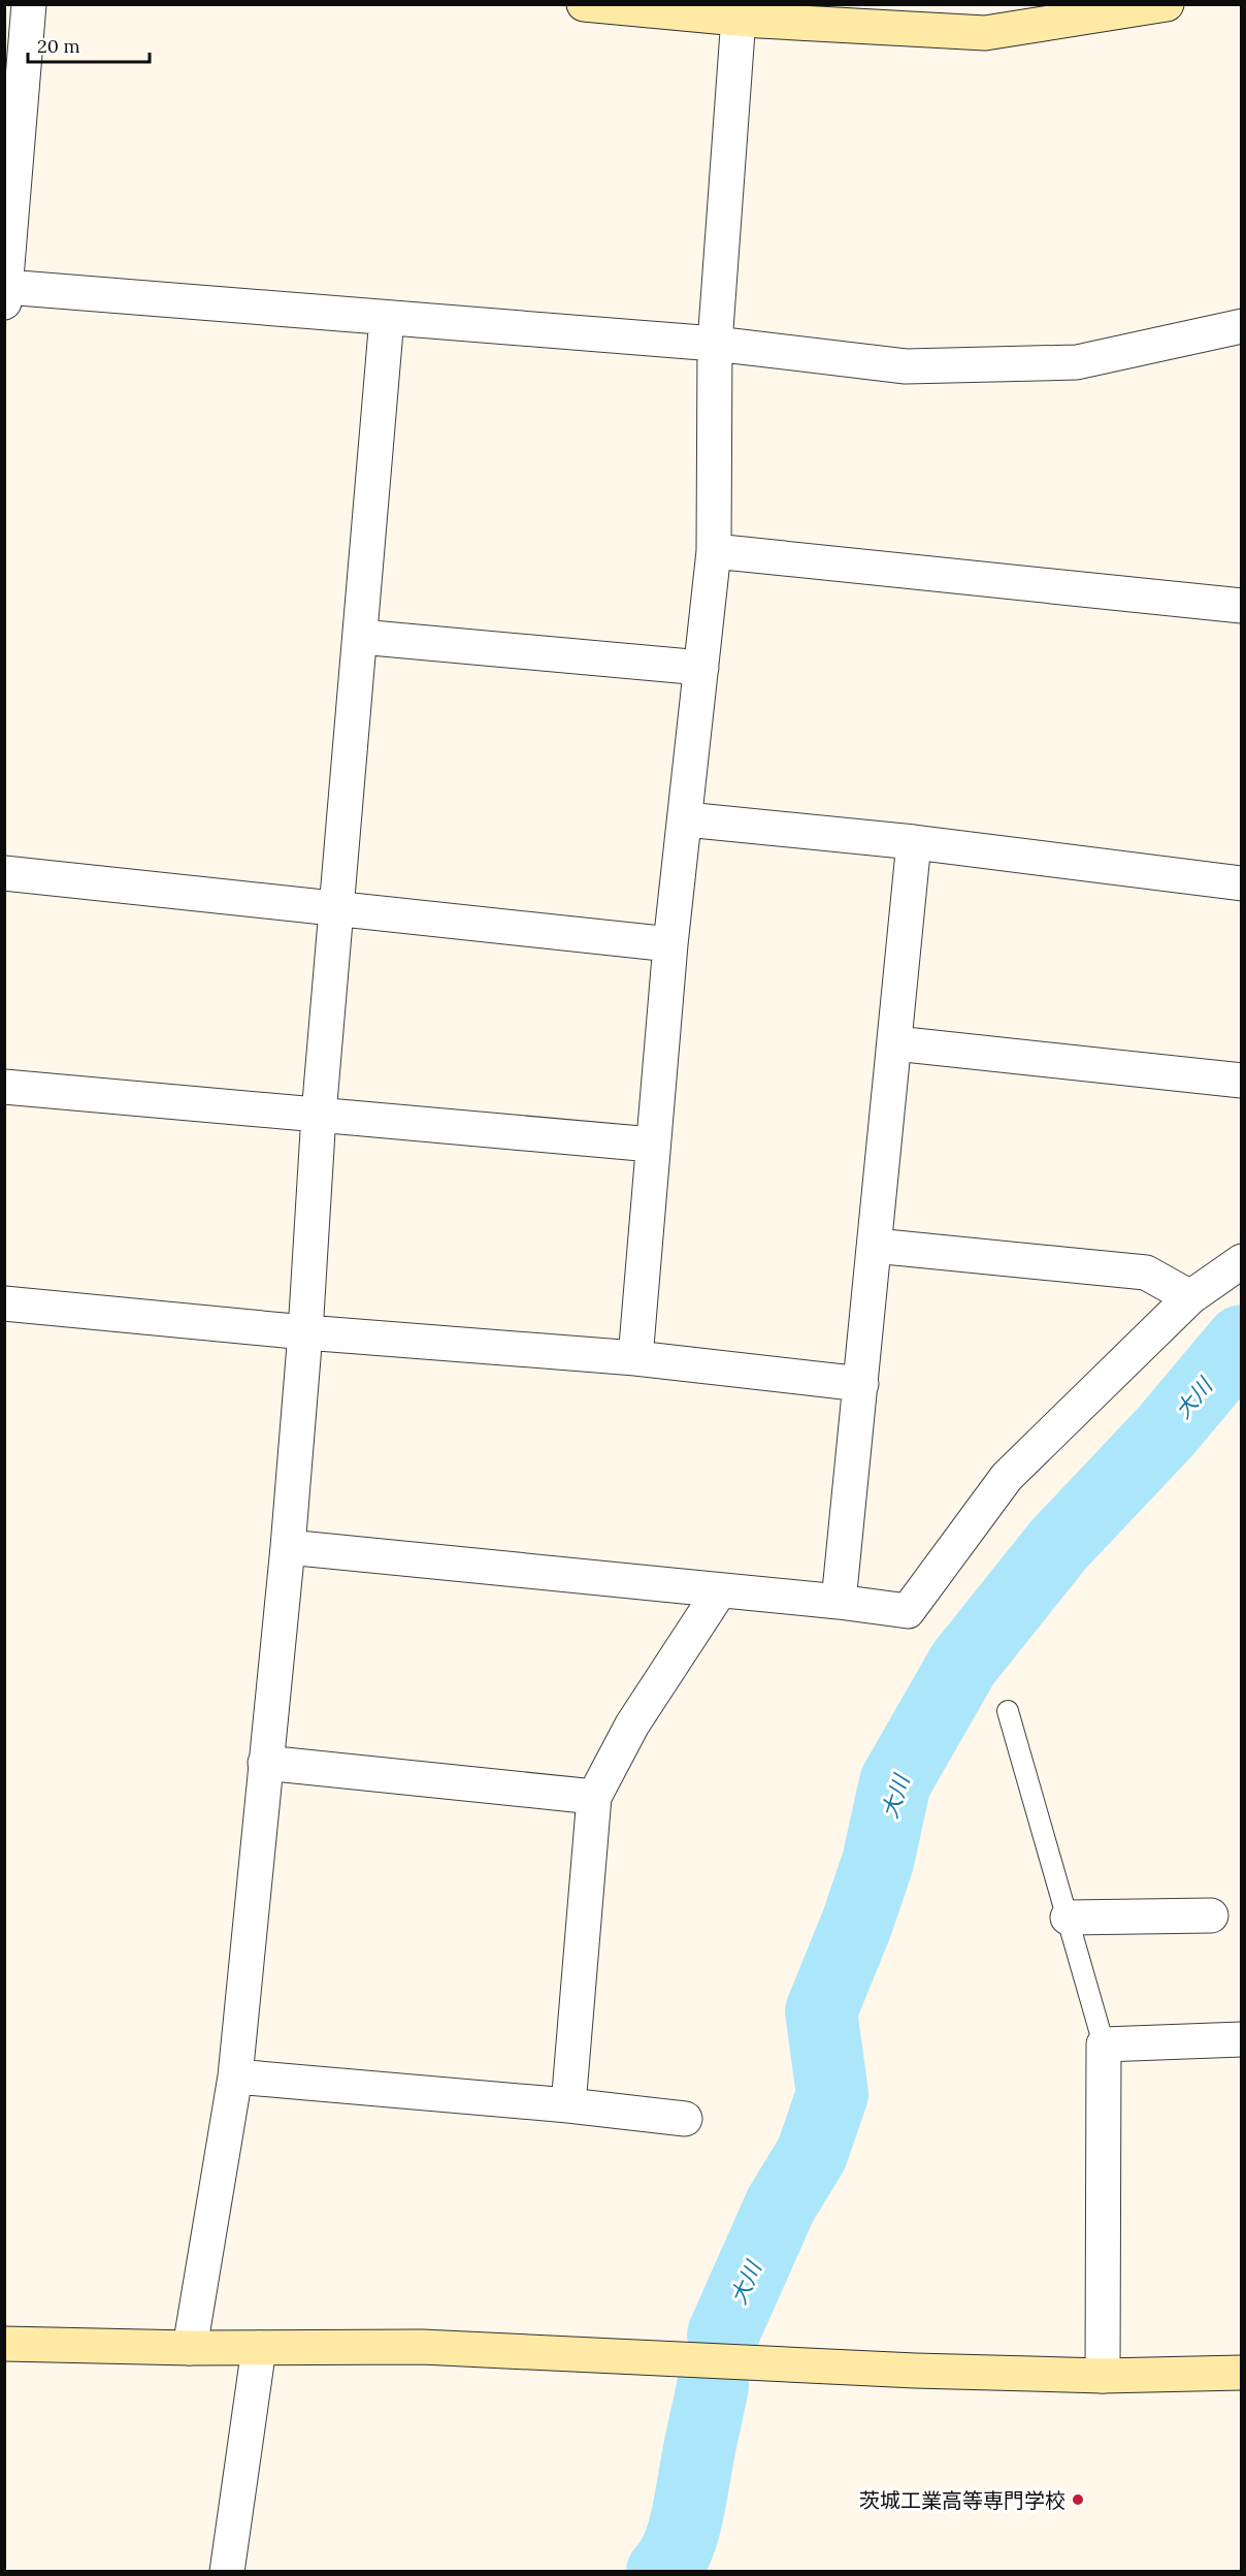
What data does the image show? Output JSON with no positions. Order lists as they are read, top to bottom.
{
  "water": ["大川"],
  "places": ["茨城工業高等専門学校"],
  "scale_bar": "20 m"
}
